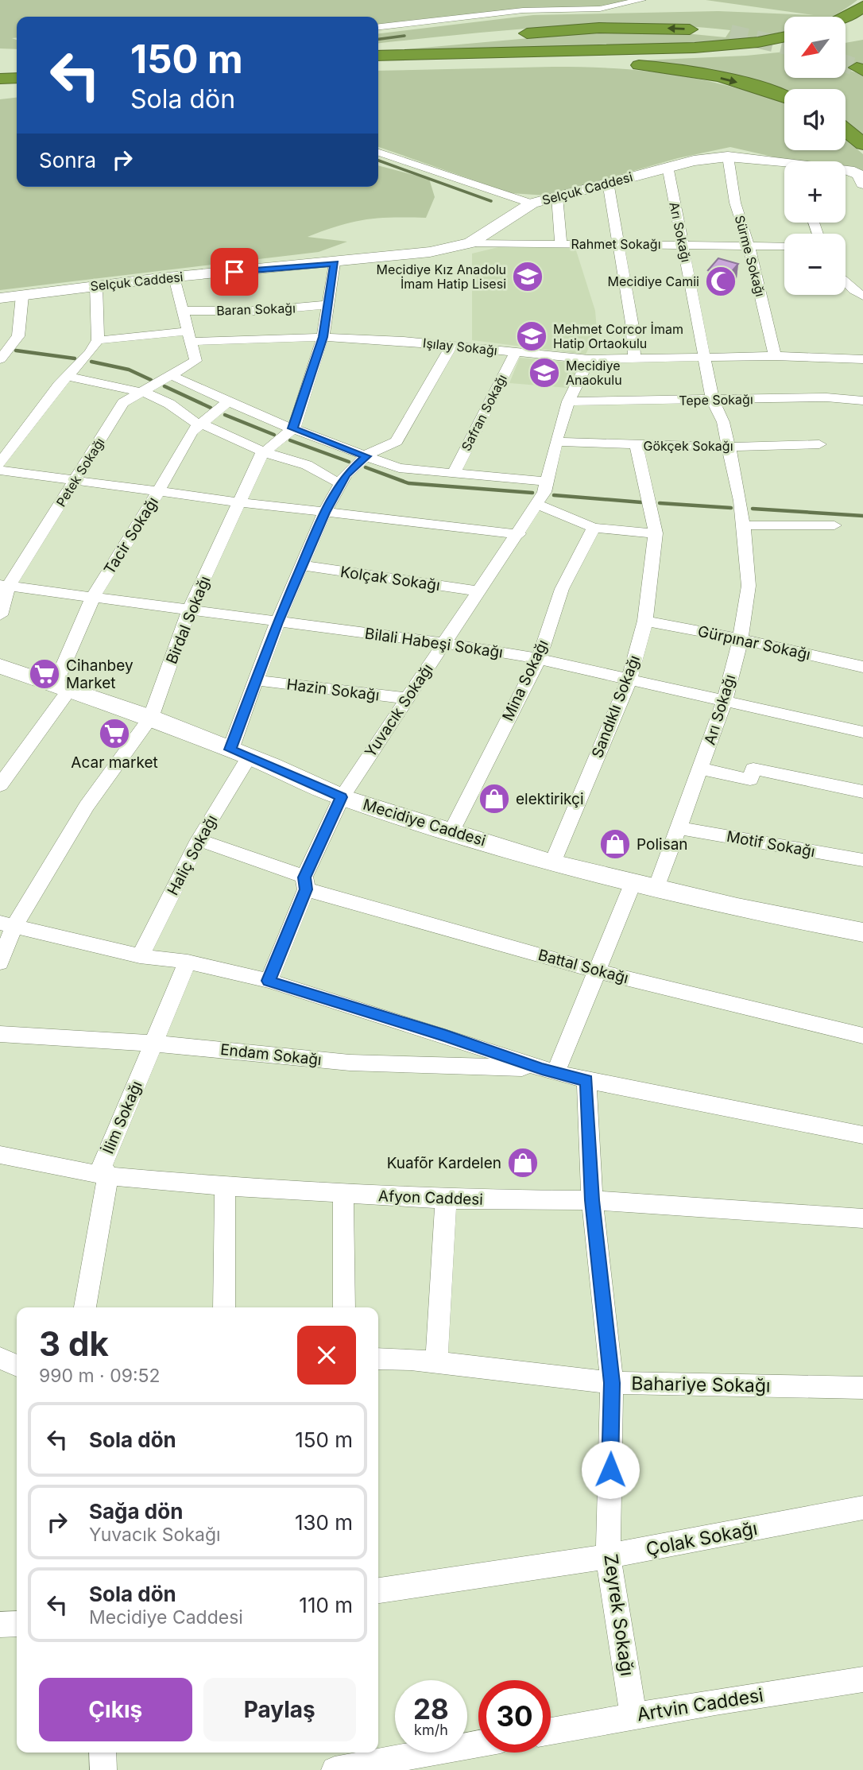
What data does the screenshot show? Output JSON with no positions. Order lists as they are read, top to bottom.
{
  "streets": {
    "street": [
      "Selçuk Caddesi",
      "Arı Sokağı",
      "Rahmet Sokağı",
      "Sürme Sokağı",
      "Baran Sokağı",
      "Işılay Sokağı",
      "Tepe Sokağı",
      "Safran Sokağı",
      "Gökçek Sokağı",
      "Petek Sokağı",
      "Tacir Sokağı",
      "Kolçak Sokağı",
      "Birdal Sokağı",
      "Bilali Habeşi Sokağı",
      "Gürpınar Sokağı",
      "Mina Sokağı",
      "Hazin Sokağı",
      "Sandıklı Sokağı",
      "Yuvacık Sokağı",
      "Mecidiye Caddesi",
      "Motif Sokağı",
      "Haliç Sokağı",
      "Battal Sokağı",
      "Endam Sokağı",
      "İlim Sokağı",
      "Afyon Caddesi",
      "Bahariye Sokağı",
      "Çolak Sokağı",
      "Zeyrek Sokağı",
      "Artvin Caddesi"
    ]
  },
  "crossings": [
    ["Selçuk Caddesi", "Arı Sokağı"],
    ["Selçuk Caddesi", "Rahmet Sokağı"],
    ["Selçuk Caddesi", "Sürme Sokağı"],
    ["Arı Sokağı", "Rahmet Sokağı"],
    ["Arı Sokağı", "Işılay Sokağı"],
    ["Arı Sokağı", "Tepe Sokağı"],
    ["Arı Sokağı", "Gökçek Sokağı"],
    ["Arı Sokağı", "Bilali Habeşi Sokağı"],
    ["Arı Sokağı", "Gürpınar Sokağı"],
    ["Arı Sokağı", "Mecidiye Caddesi"],
    ["Arı Sokağı", "Motif Sokağı"],
    ["Rahmet Sokağı", "Sürme Sokağı"],
    ["Sürme Sokağı", "Işılay Sokağı"],
    ["Işılay Sokağı", "Safran Sokağı"],
    ["Işılay Sokağı", "Petek Sokağı"],
    ["Işılay Sokağı", "Yuvacık Sokağı"],
    ["Işılay Sokağı", "Haliç Sokağı"],
    ["Tepe Sokağı", "Yuvacık Sokağı"],
    ["Gökçek Sokağı", "Sandıklı Sokağı"],
    ["Gökçek Sokağı", "Yuvacık Sokağı"],
    ["Petek Sokağı", "Bilali Habeşi Sokağı"],
    ["Tacir Sokağı", "Bilali Habeşi Sokağı"],
    ["Tacir Sokağı", "Mecidiye Caddesi"],
    ["Kolçak Sokağı", "Yuvacık Sokağı"],
    ["Kolçak Sokağı", "Haliç Sokağı"],
    ["Birdal Sokağı", "Bilali Habeşi Sokağı"],
    ["Birdal Sokağı", "Mecidiye Caddesi"],
    ["Bilali Habeşi Sokağı", "Mina Sokağı"],
    ["Bilali Habeşi Sokağı", "Sandıklı Sokağı"],
    ["Bilali Habeşi Sokağı", "Yuvacık Sokağı"],
    ["Bilali Habeşi Sokağı", "Haliç Sokağı"],
    ["Gürpınar Sokağı", "Sandıklı Sokağı"],
    ["Mina Sokağı", "Mecidiye Caddesi"],
    ["Hazin Sokağı", "Yuvacık Sokağı"],
    ["Hazin Sokağı", "Haliç Sokağı"],
    ["Sandıklı Sokağı", "Mecidiye Caddesi"],
    ["Yuvacık Sokağı", "Mecidiye Caddesi"],
    ["Yuvacık Sokağı", "Battal Sokağı"],
    ["Mecidiye Caddesi", "Haliç Sokağı"],
    ["Haliç Sokağı", "Battal Sokağı"],
    ["Endam Sokağı", "İlim Sokağı"],
    ["İlim Sokağı", "Afyon Caddesi"],
    ["Afyon Caddesi", "Zeyrek Sokağı"],
    ["Bahariye Sokağı", "Zeyrek Sokağı"],
    ["Çolak Sokağı", "Zeyrek Sokağı"],
    ["Zeyrek Sokağı", "Artvin Caddesi"]
  ],
  "places": {
    "school or university": ["Mecidiye Kız Anadolu İmam Hatip Lisesi", "Mehmet Corcor İmam Hatip Ortaokulu", "Mecidiye Anaokulu"],
    "mosque": ["Mecidiye Camii"],
    "supermarket": ["Cihanbey Market", "Acar market"],
    "shop": ["elektirikçi", "Polisan", "Kuafõr Kardelen"]
  },
  "north": "bottom left",
  "page": {
    "map_buttons": ["+", "−"],
    "turn": ["150 m", "Sola dön"],
    "then": "Sonra",
    "heading": ["3 dk", "990 m · 09:52"],
    "list": [
      {
        "name": "Sola dön",
        "value": "150 m"
      },
      {
        "name": "Sağa dön",
        "note": "Yuvacık Sokağı",
        "value": "130 m"
      },
      {
        "name": "Sola dön",
        "note": "Mecidiye Caddesi",
        "value": "110 m"
      }
    ],
    "buttons": ["Çıkış", "Paylaş"],
    "speed": "28 km/h",
    "limit": "30"
  }
}
